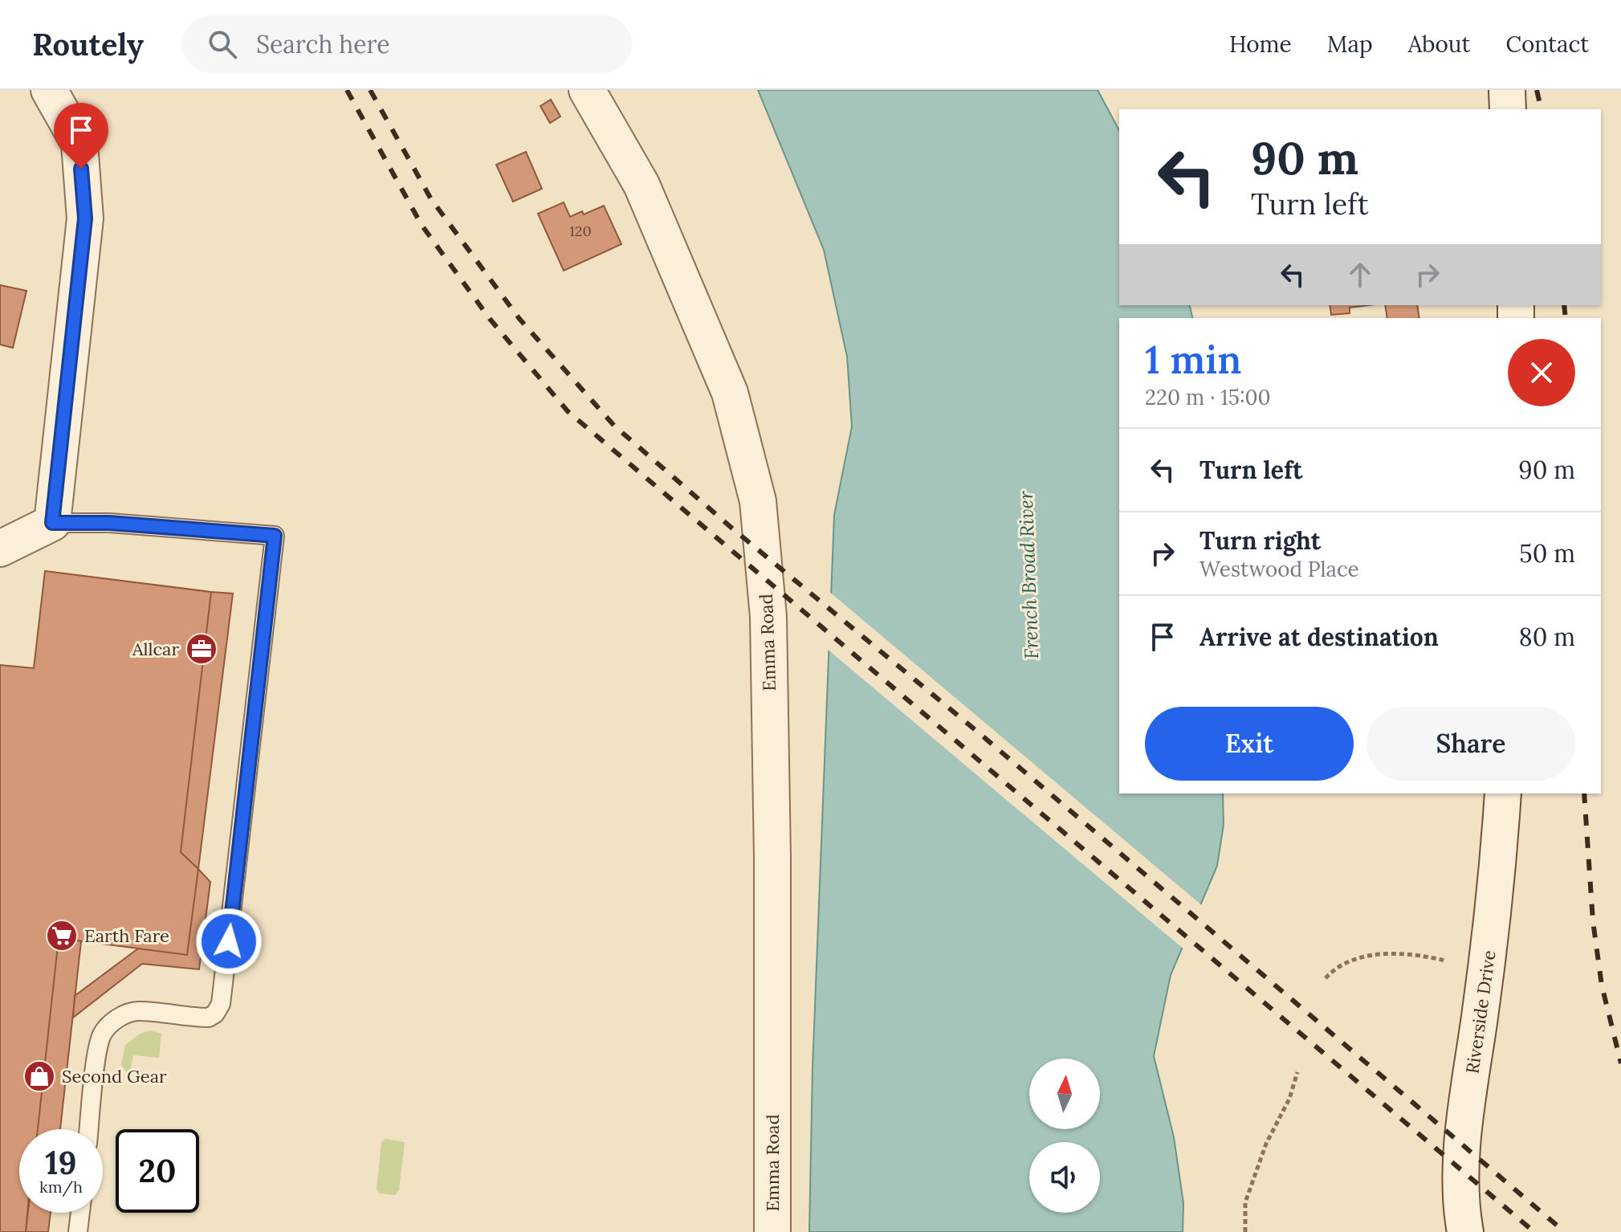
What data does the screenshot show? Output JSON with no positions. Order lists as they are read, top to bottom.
{
  "streets": {
    "street": ["Emma Road", "Riverside Drive"]
  },
  "water": ["French Broad River"],
  "places": {
    "office": ["Allcar"],
    "supermarket": ["Earth Fare"],
    "shop": ["Second Gear"]
  },
  "house_numbers": ["120"],
  "north": "top",
  "page": {
    "header": "Routely",
    "search": "Search here",
    "nav": [
      "Home",
      "Map",
      "About",
      "Contact"
    ],
    "turn": ["90 m", "Turn left"],
    "heading": ["1 min", "220 m · 15:00"],
    "list": [
      {
        "name": "Turn left",
        "value": "90 m"
      },
      {
        "name": "Turn right",
        "note": "Westwood Place",
        "value": "50 m"
      },
      {
        "name": "Arrive at destination",
        "value": "80 m"
      }
    ],
    "buttons": ["Exit", "Share"],
    "speed": "19 km/h",
    "limit": "20"
  }
}
